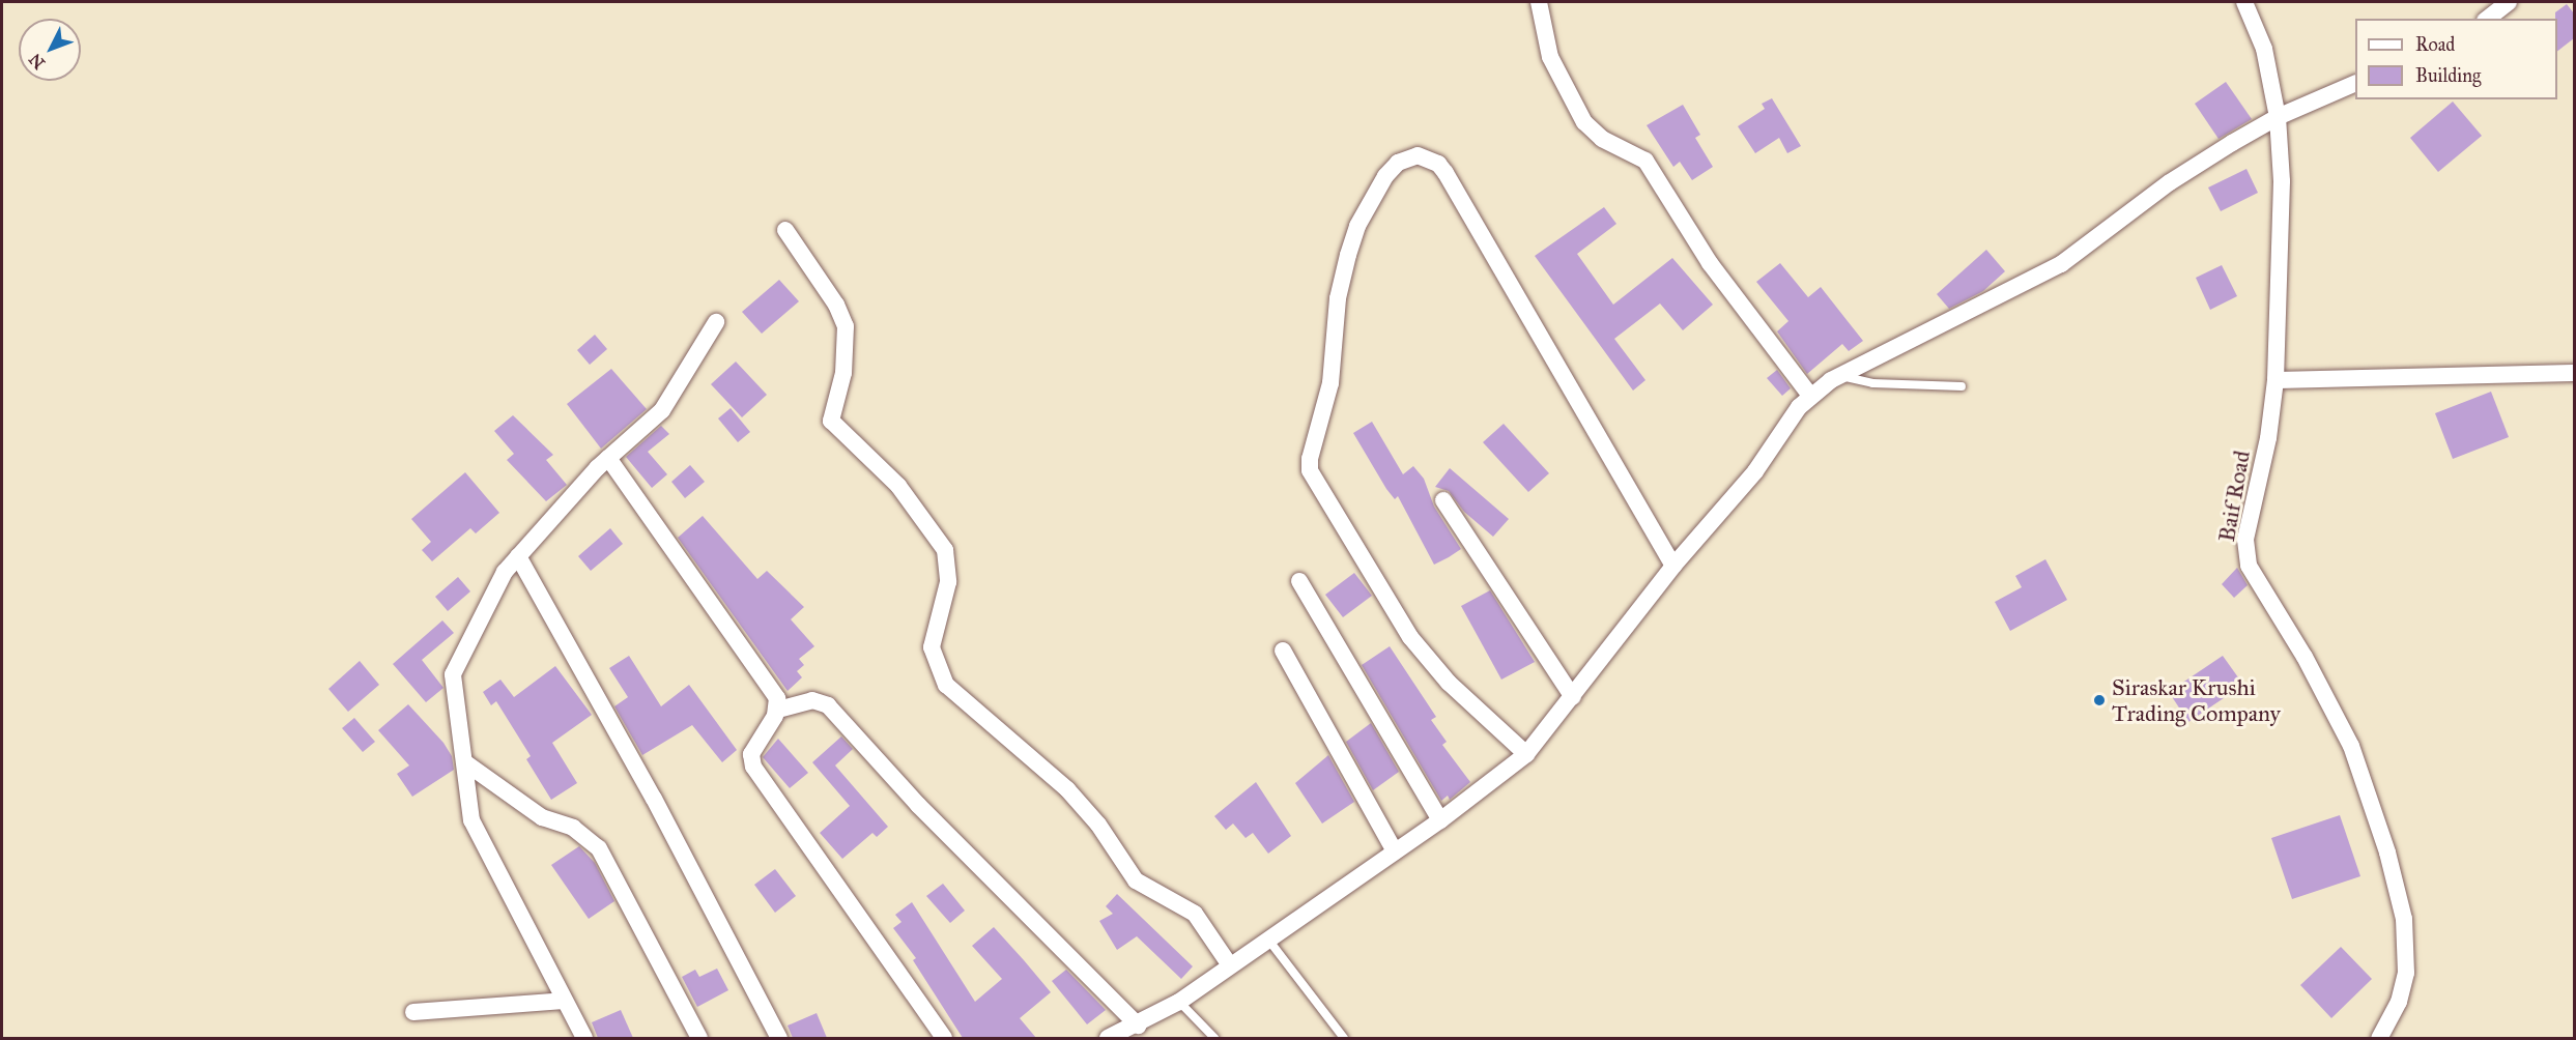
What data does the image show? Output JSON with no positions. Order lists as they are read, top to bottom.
{
  "streets": {
    "street": ["Baif Road"]
  },
  "places": ["Siraskar Krushi Trading Company"],
  "legend": ["Road", "Building"],
  "north": "bottom left"
}
